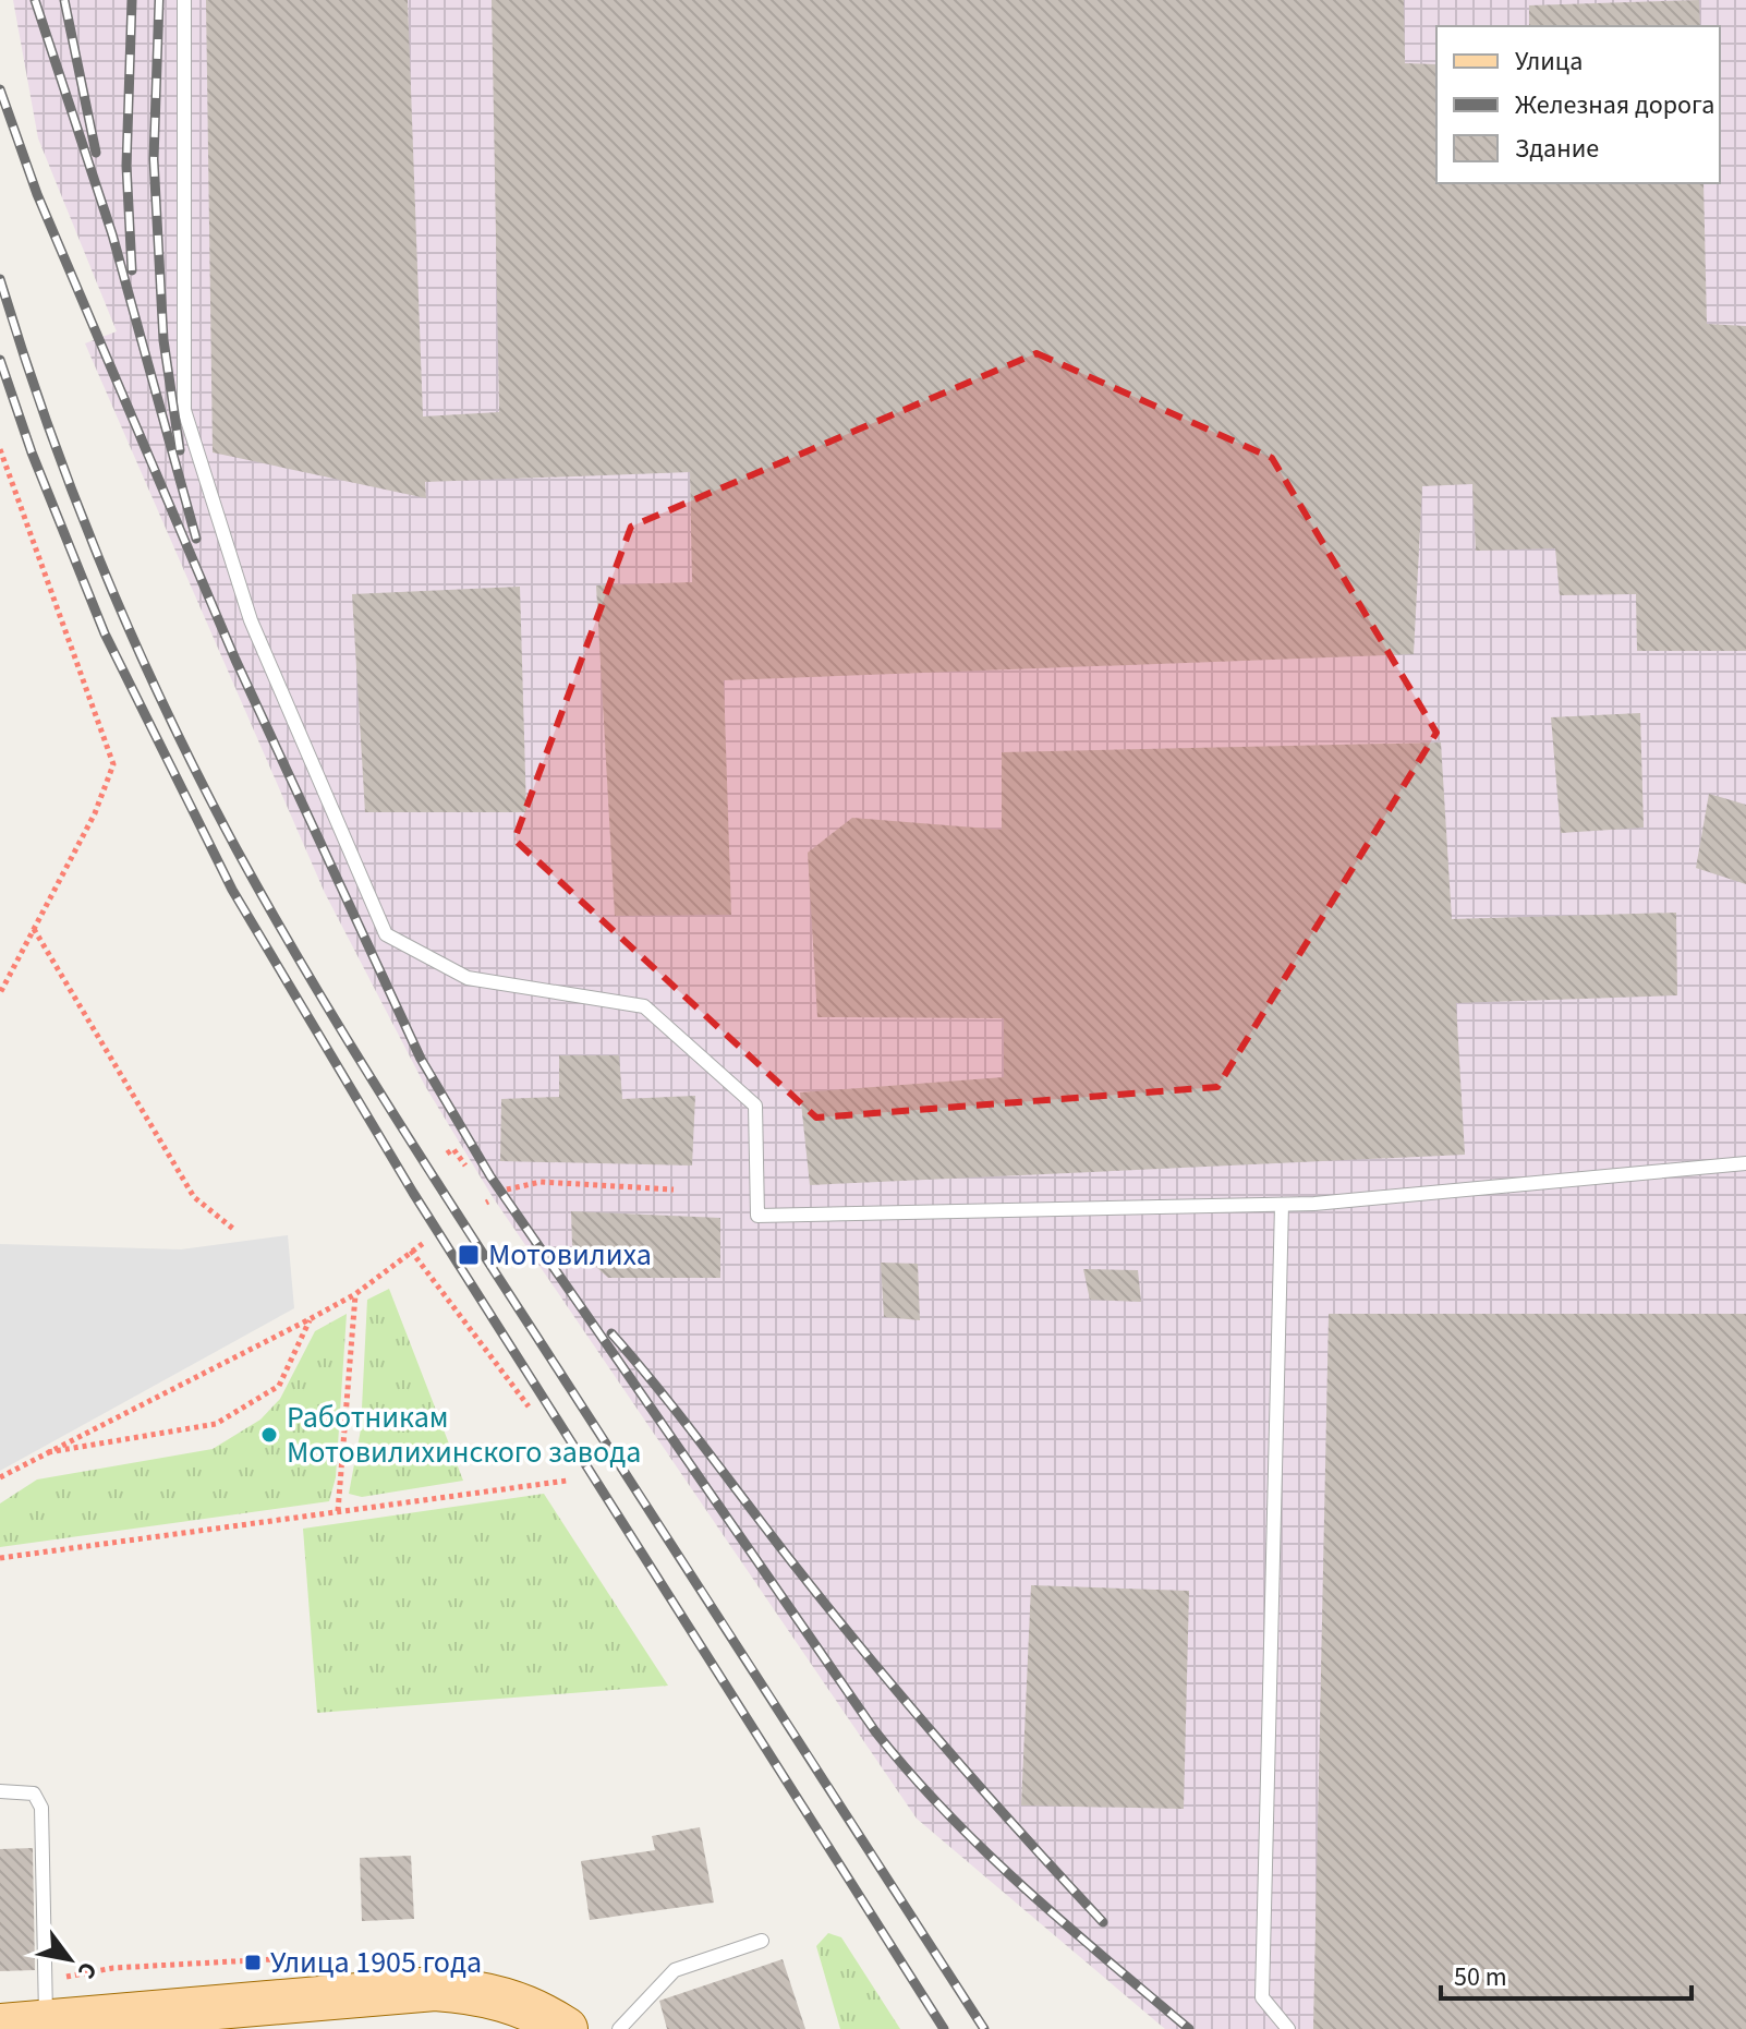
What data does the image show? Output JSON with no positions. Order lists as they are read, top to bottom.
{
  "places": {
    "transit": ["Мотовилиха", "Улица 1905 года"],
    "other": ["Работникам Мотовилихинского завода"]
  },
  "legend": ["Улица", "Железная дорога", "Здание"],
  "scale_bar": "50 m",
  "north": "bottom right"
}
